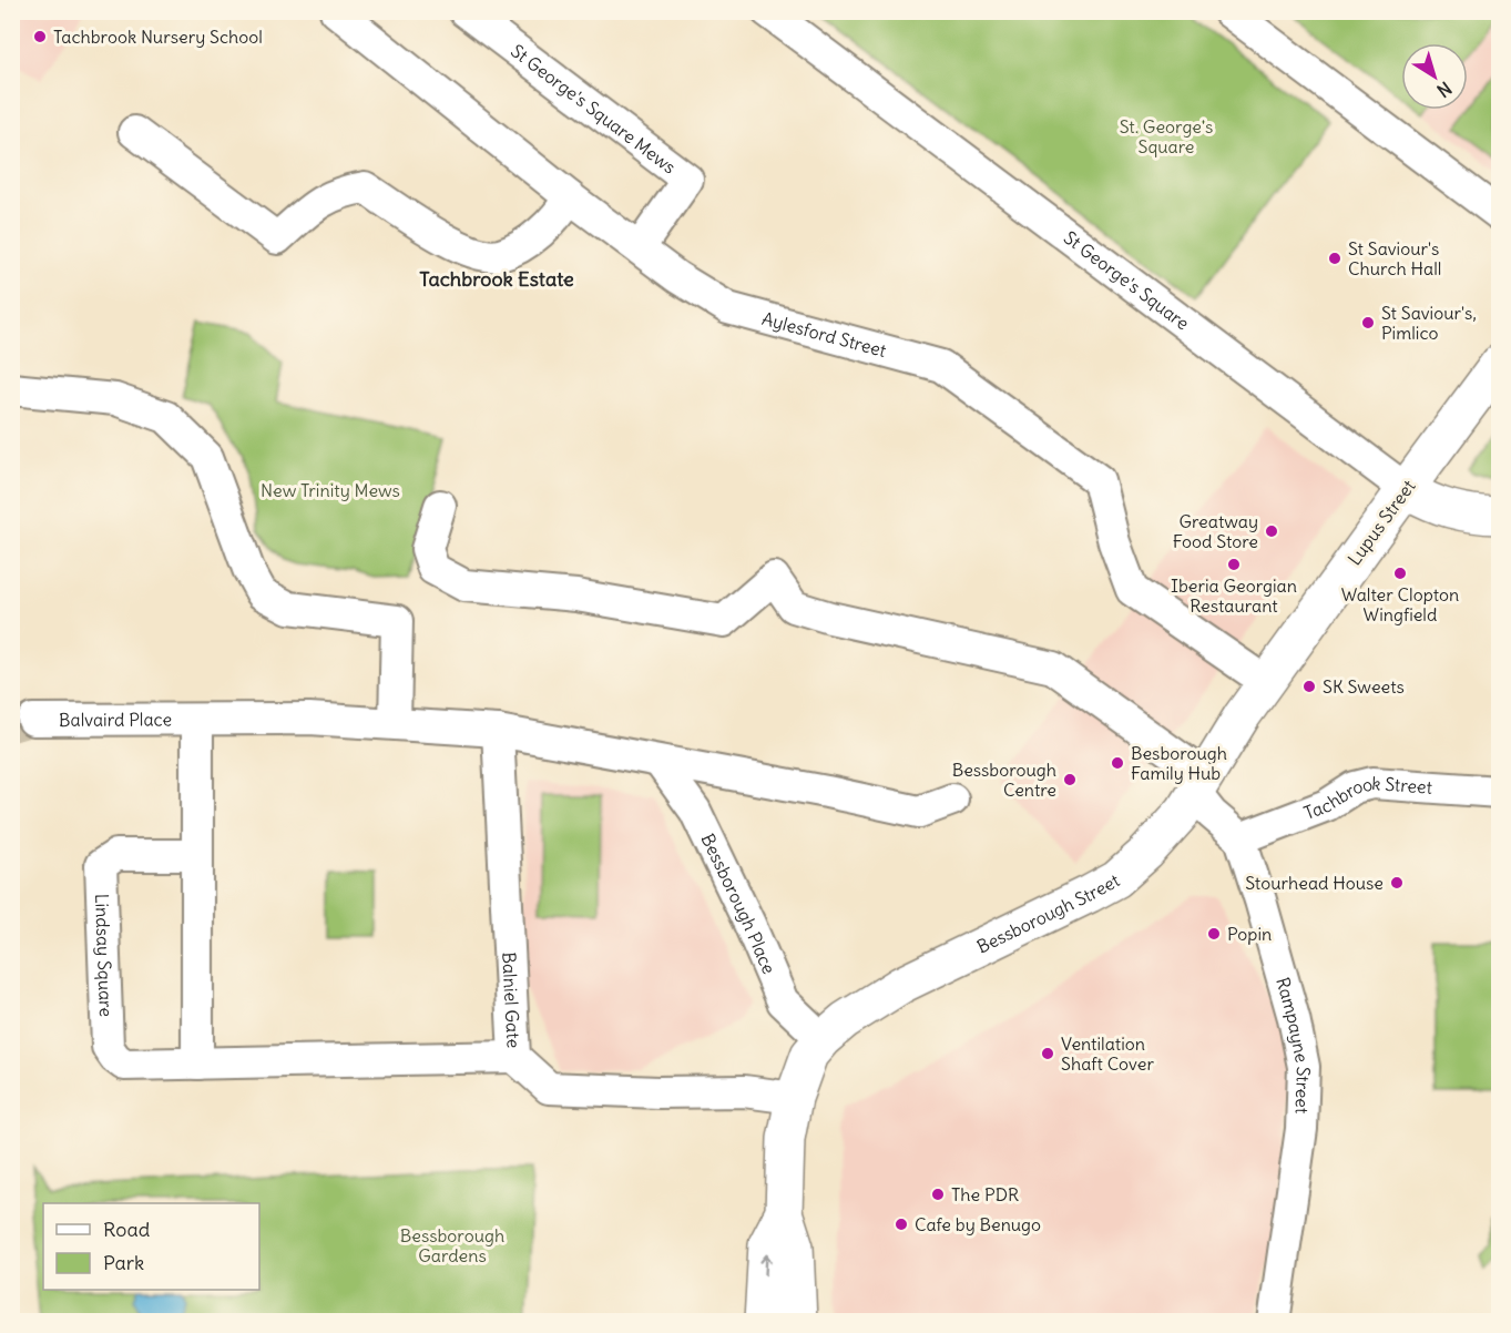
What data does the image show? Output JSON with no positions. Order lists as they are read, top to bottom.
{
  "streets": {
    "main road": ["St George's Square", "Lupus Street", "Bessborough Street"],
    "street": [
      "St George's Square Mews",
      "Aylesford Street",
      "Balvaird Place",
      "Tachbrook Street",
      "Bessborough Place",
      "Lindsay Square",
      "Balniel Gate",
      "Rampayne Street"
    ]
  },
  "crossings": [
    ["St George's Square Mews", "Aylesford Street"],
    ["St George's Square", "Lupus Street"],
    ["Aylesford Street", "Lupus Street"],
    ["Aylesford Street", "Bessborough Street"],
    ["Lupus Street", "Bessborough Street"],
    ["Tachbrook Street", "Rampayne Street"],
    ["Bessborough Place", "Bessborough Street"],
    ["Bessborough Street", "Balniel Gate"],
    ["Lindsay Square", "Balniel Gate"]
  ],
  "districts": ["Tachbrook Estate"],
  "parks": ["St. George's Square", "New Trinity Mews", "Bessborough Gardens"],
  "places": [
    "Tachbrook Nursery School",
    "St Saviour's Church Hall",
    "St Saviour's, Pimlico",
    "Greatway Food Store",
    "Iberia Georgian Restaurant",
    "Walter Clopton Wingfield",
    "SK Sweets",
    "Besborough Family Hub",
    "Bessborough Centre",
    "Stourhead House",
    "Popin",
    "Ventilation Shaft Cover",
    "The PDR",
    "Cafe by Benugo"
  ],
  "legend": ["Road", "Park"],
  "north": "bottom right"
}
